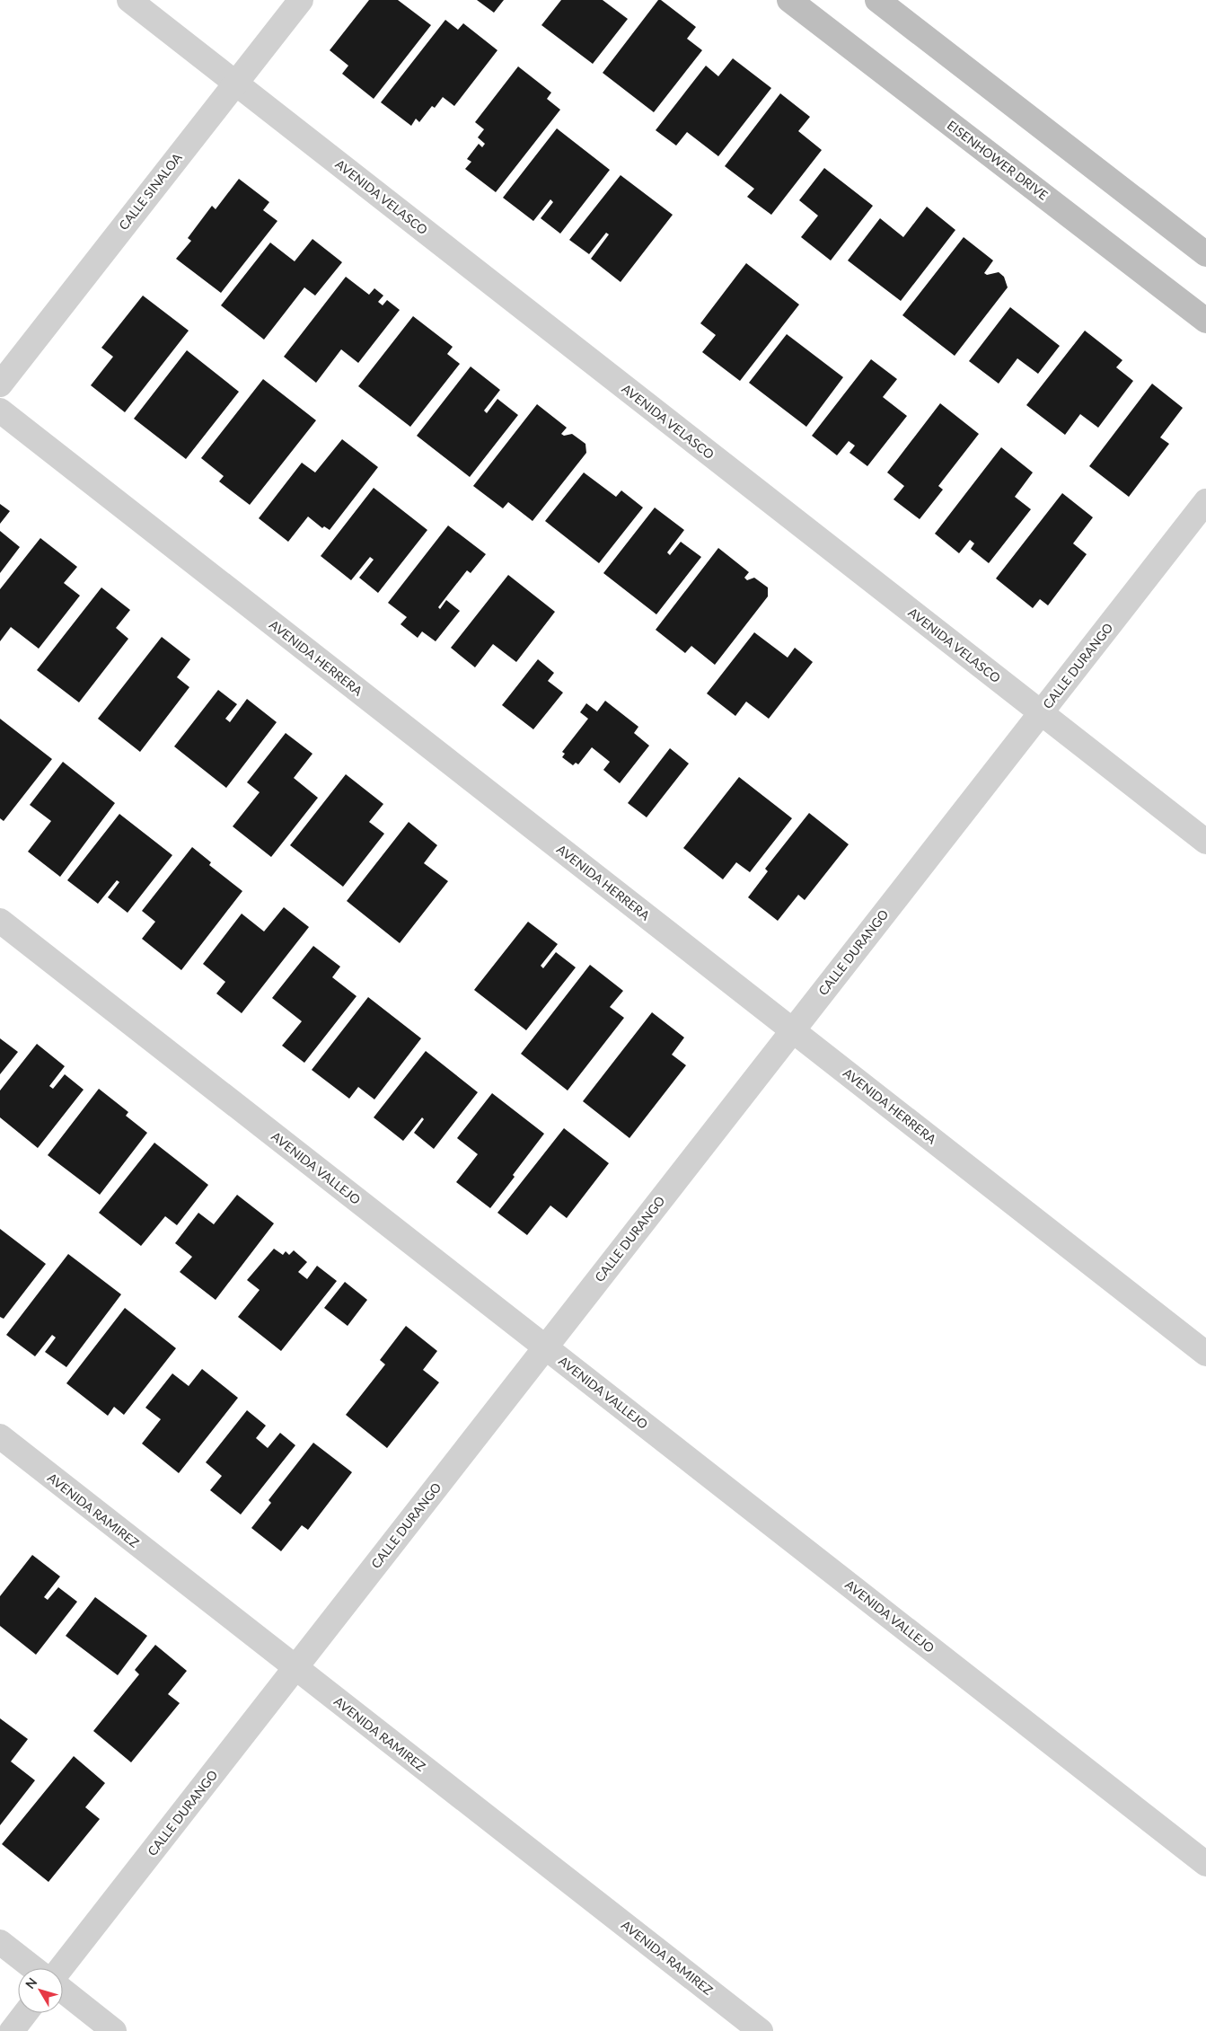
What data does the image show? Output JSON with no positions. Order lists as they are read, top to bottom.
{
  "streets": {
    "main road": ["EISENHOWER DRIVE"],
    "street": [
      "CALLE SINALOA",
      "AVENIDA VELASCO",
      "AVENIDA HERRERA",
      "CALLE DURANGO",
      "AVENIDA VALLEJO",
      "AVENIDA RAMIREZ"
    ]
  },
  "crossings": [
    ["CALLE SINALOA", "AVENIDA VELASCO"],
    ["AVENIDA VELASCO", "CALLE DURANGO"],
    ["AVENIDA HERRERA", "CALLE DURANGO"],
    ["CALLE DURANGO", "AVENIDA VALLEJO"],
    ["CALLE DURANGO", "AVENIDA RAMIREZ"]
  ],
  "north": "top left"
}
